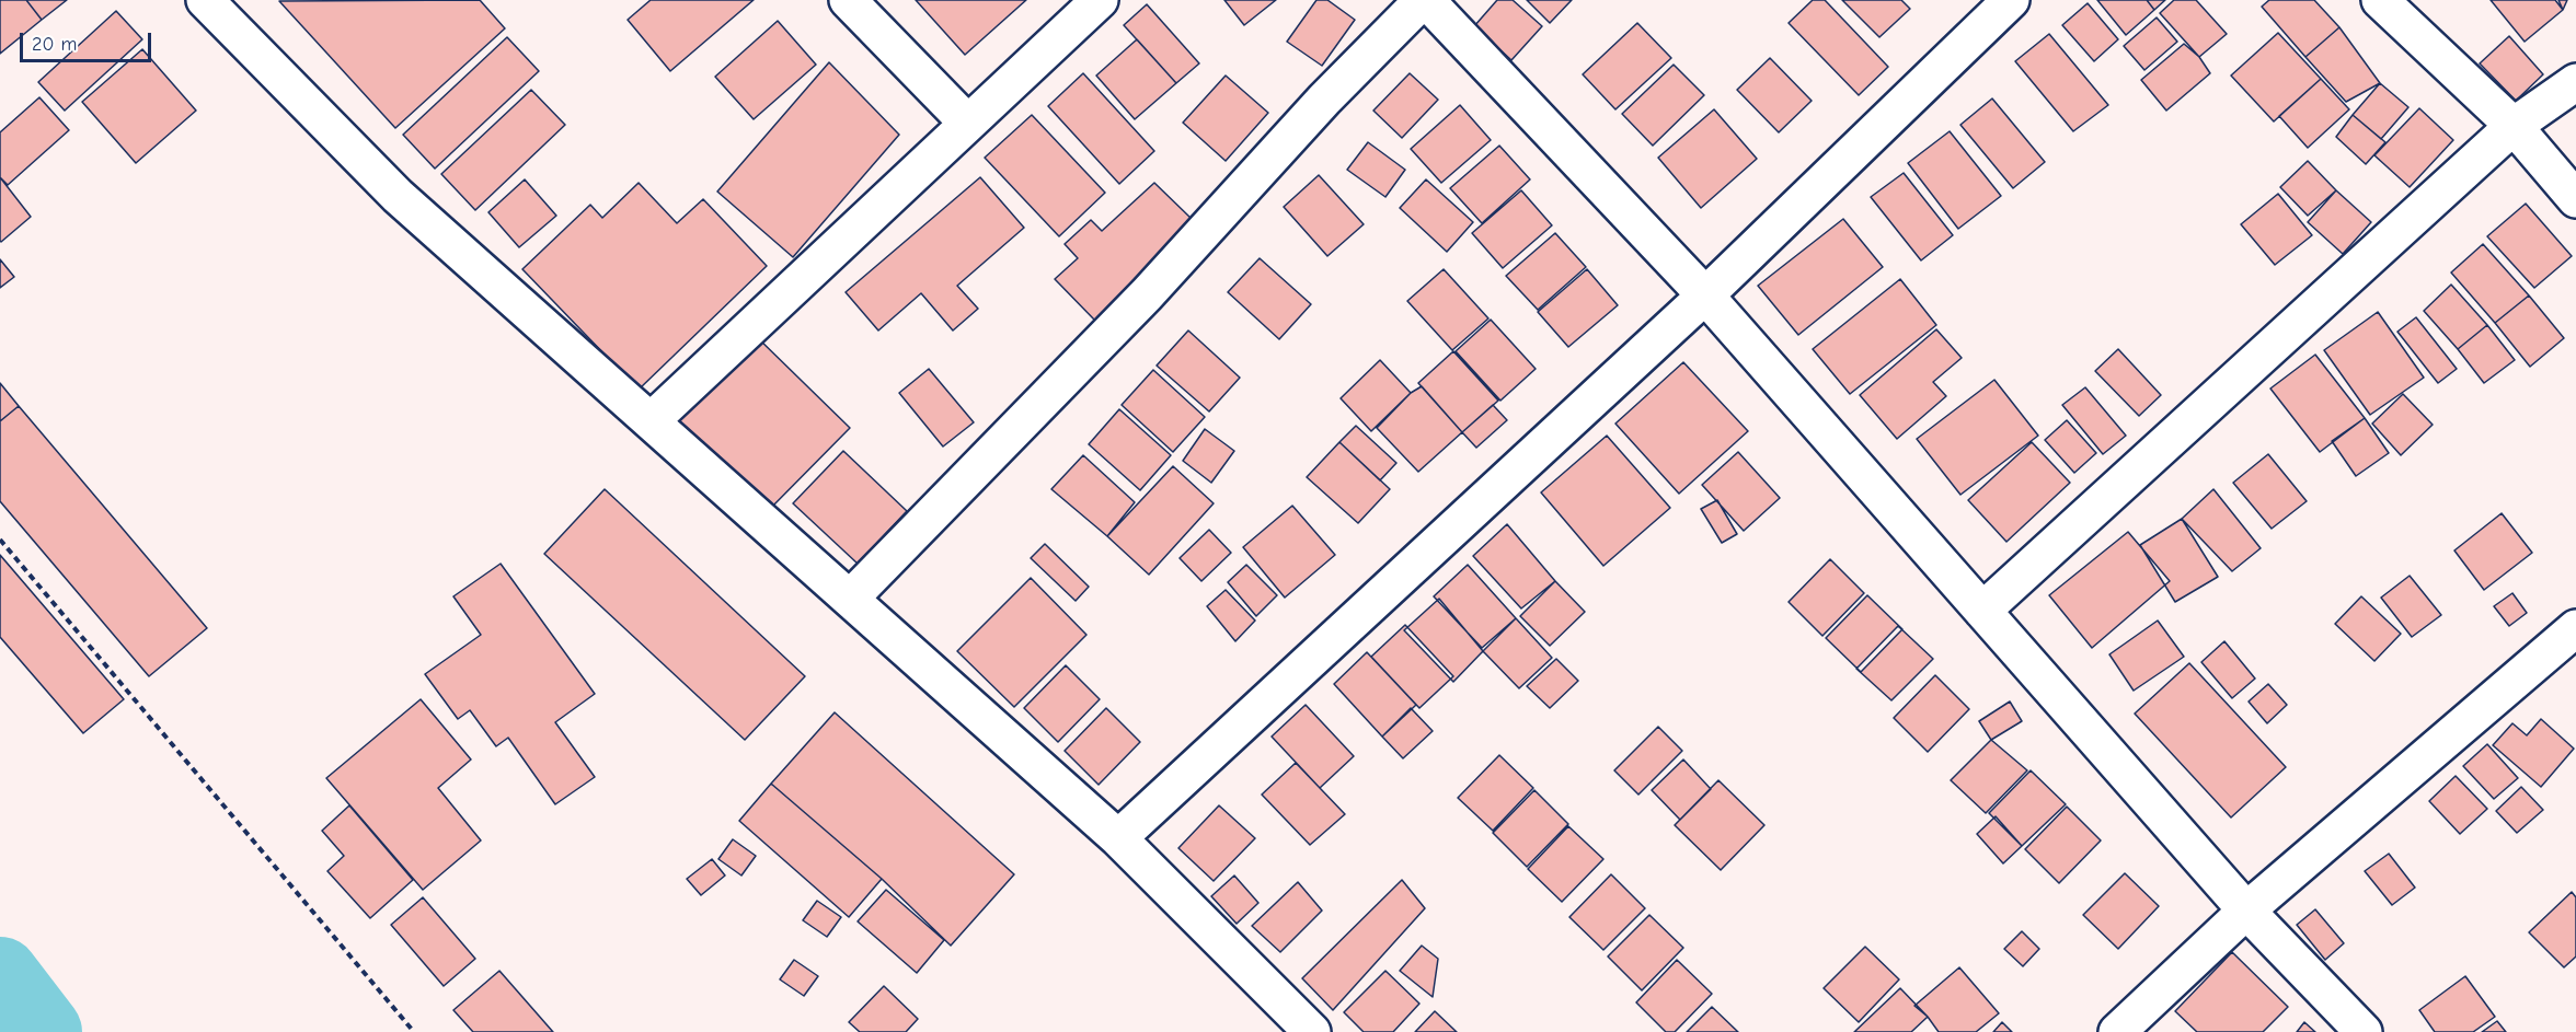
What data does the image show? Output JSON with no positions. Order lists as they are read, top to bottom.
{
  "scale_bar": "20 m"
}
